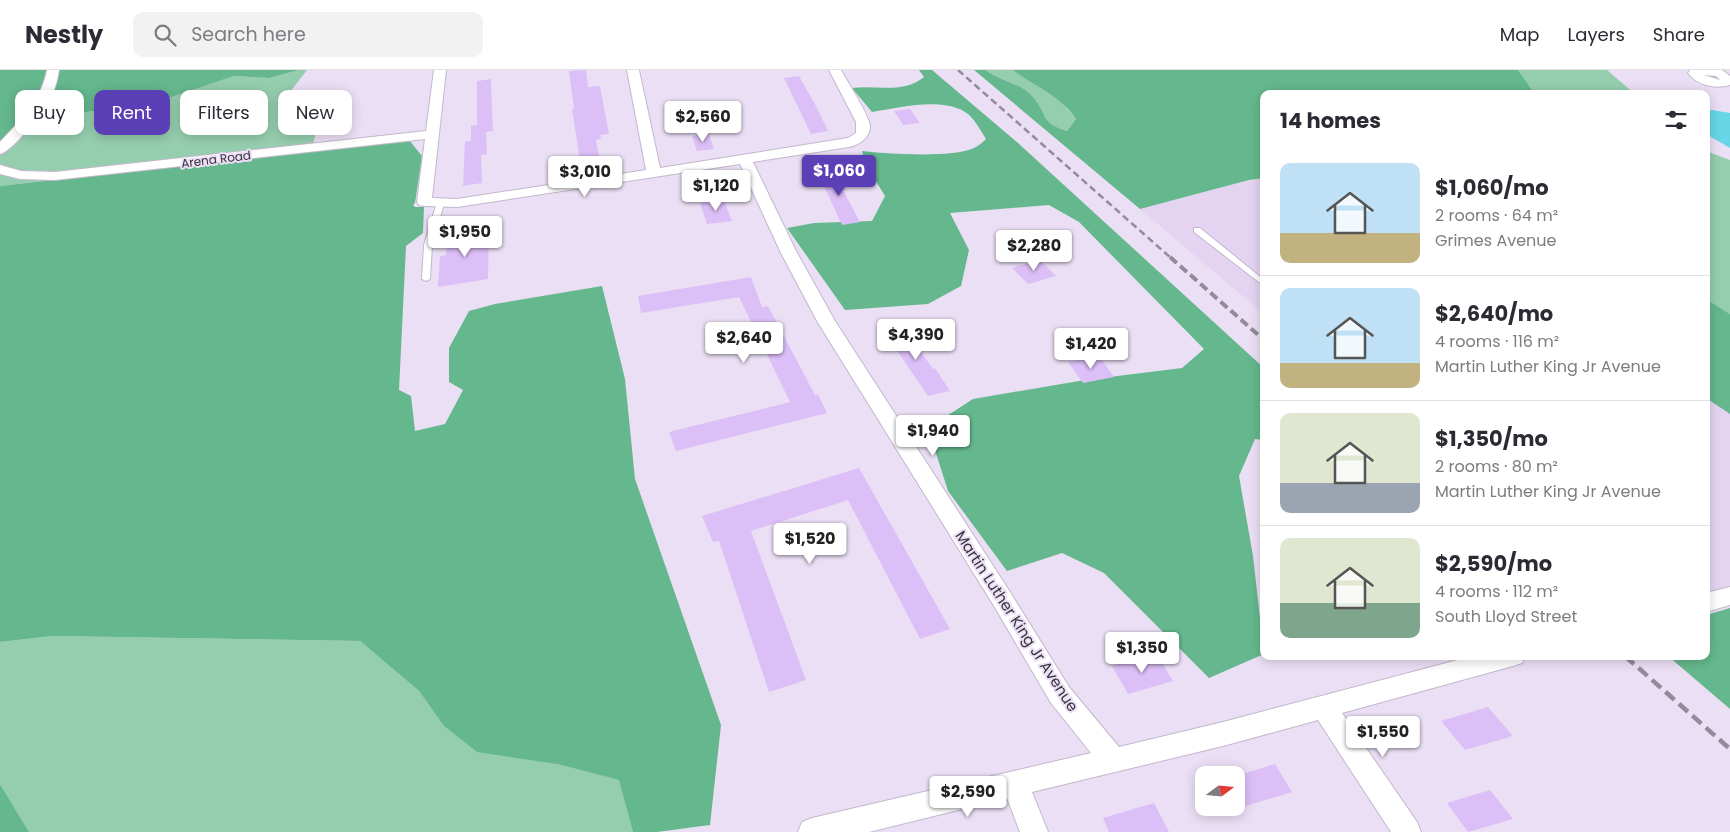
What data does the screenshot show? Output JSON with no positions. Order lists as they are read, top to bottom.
{
  "streets": {
    "street": ["Arena Road", "Martin Luther King Jr Avenue"]
  },
  "north": "right",
  "page": {
    "header": "Nestly",
    "search": "Search here",
    "nav": ["Map", "Layers", "Share"],
    "chip": [
      "Buy",
      "Rent",
      "Filters",
      "New"
    ],
    "heading": "14 homes",
    "price": [
      "$2,560",
      "$1,060",
      "$3,010",
      "$1,120",
      "$1,950",
      "$2,280",
      "$4,390",
      "$2,640",
      "$1,420",
      "$1,940",
      "$1,520",
      "$1,350",
      "$1,550",
      "$2,590"
    ],
    "list": [
      {
        "name": "$1,060/mo",
        "note": "2 rooms · 64 m² · Grimes Avenue"
      },
      {
        "name": "$2,640/mo",
        "note": "4 rooms · 116 m² · Martin Luther King Jr Avenue"
      },
      {
        "name": "$1,350/mo",
        "note": "2 rooms · 80 m² · Martin Luther King Jr Avenue"
      },
      {
        "name": "$2,590/mo",
        "note": "4 rooms · 112 m² · South Lloyd Street"
      }
    ]
  }
}
